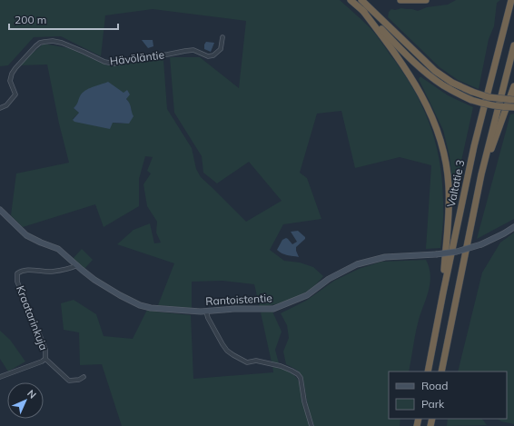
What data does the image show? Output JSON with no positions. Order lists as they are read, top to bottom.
{
  "streets": {
    "highway": ["Valtatie 3"],
    "street": ["Hävöläntie", "Rantoistentie", "Kraatarinkuja"]
  },
  "crossings": [
    ["Rantoistentie", "Kraatarinkuja"]
  ],
  "legend": ["Road", "Park"],
  "scale_bar": "200 m",
  "north": "top right"
}
